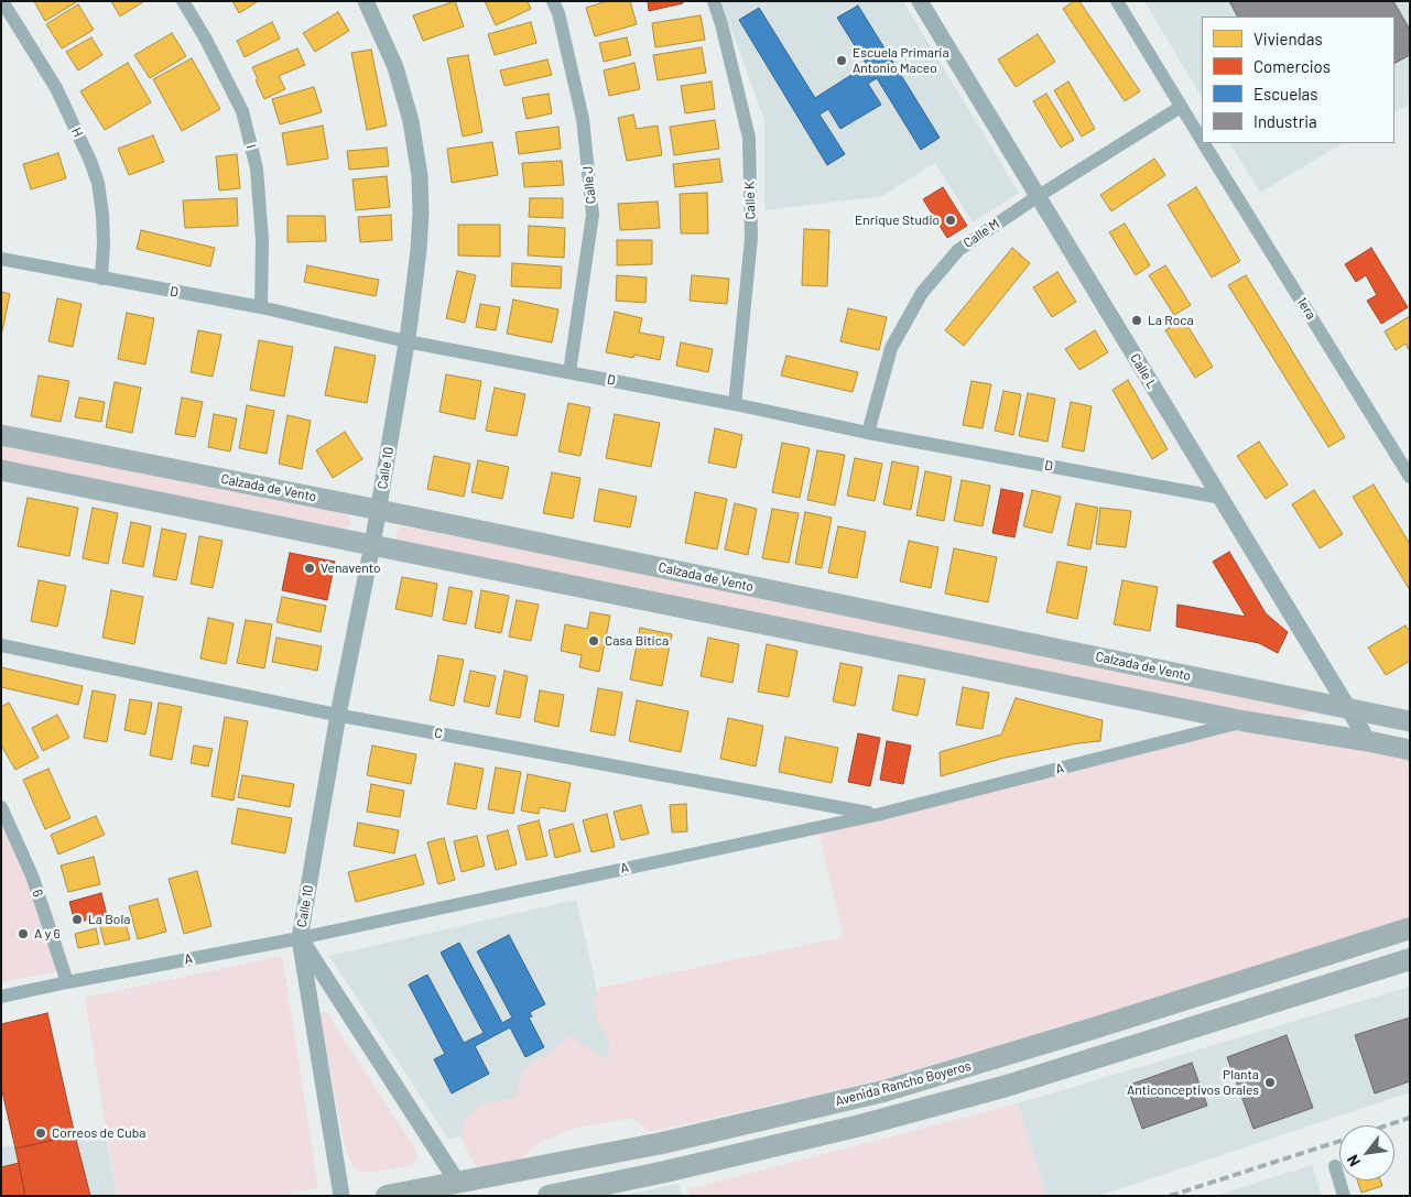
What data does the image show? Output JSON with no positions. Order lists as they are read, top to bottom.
{
  "streets": {
    "highway": ["Avenida Rancho Boyeros"],
    "main road": ["Calzada de Vento"],
    "street": [
      "H",
      "I",
      "Calle J",
      "Calle K",
      "Calle M",
      "D",
      "1era",
      "Calle L",
      "Calle 10",
      "C",
      "A",
      "6"
    ]
  },
  "crossings": [
    ["H", "D"],
    ["I", "D"],
    ["Calle J", "D"],
    ["Calle K", "D"],
    ["Calle M", "D"],
    ["Calle M", "1era"],
    ["Calle M", "Calle L"],
    ["D", "Calle L"],
    ["D", "Calle 10"],
    ["Calle L", "Calzada de Vento"],
    ["Calle 10", "Calzada de Vento"],
    ["Calle 10", "C"],
    ["Calle 10", "A"],
    ["Calle 10", "Avenida Rancho Boyeros"],
    ["C", "A"],
    ["A", "6"]
  ],
  "places": [
    "Escuela Primaria Antonio Maceo",
    "Enrique Studio",
    "La Roca",
    "Venavento",
    "Casa Bitica",
    "La Bola",
    "A y 6",
    "Planta Anticonceptivos Orales",
    "Correos de Cuba"
  ],
  "legend": [
    "Viviendas",
    "Comercios",
    "Escuelas",
    "Industria"
  ],
  "north": "bottom left"
}
